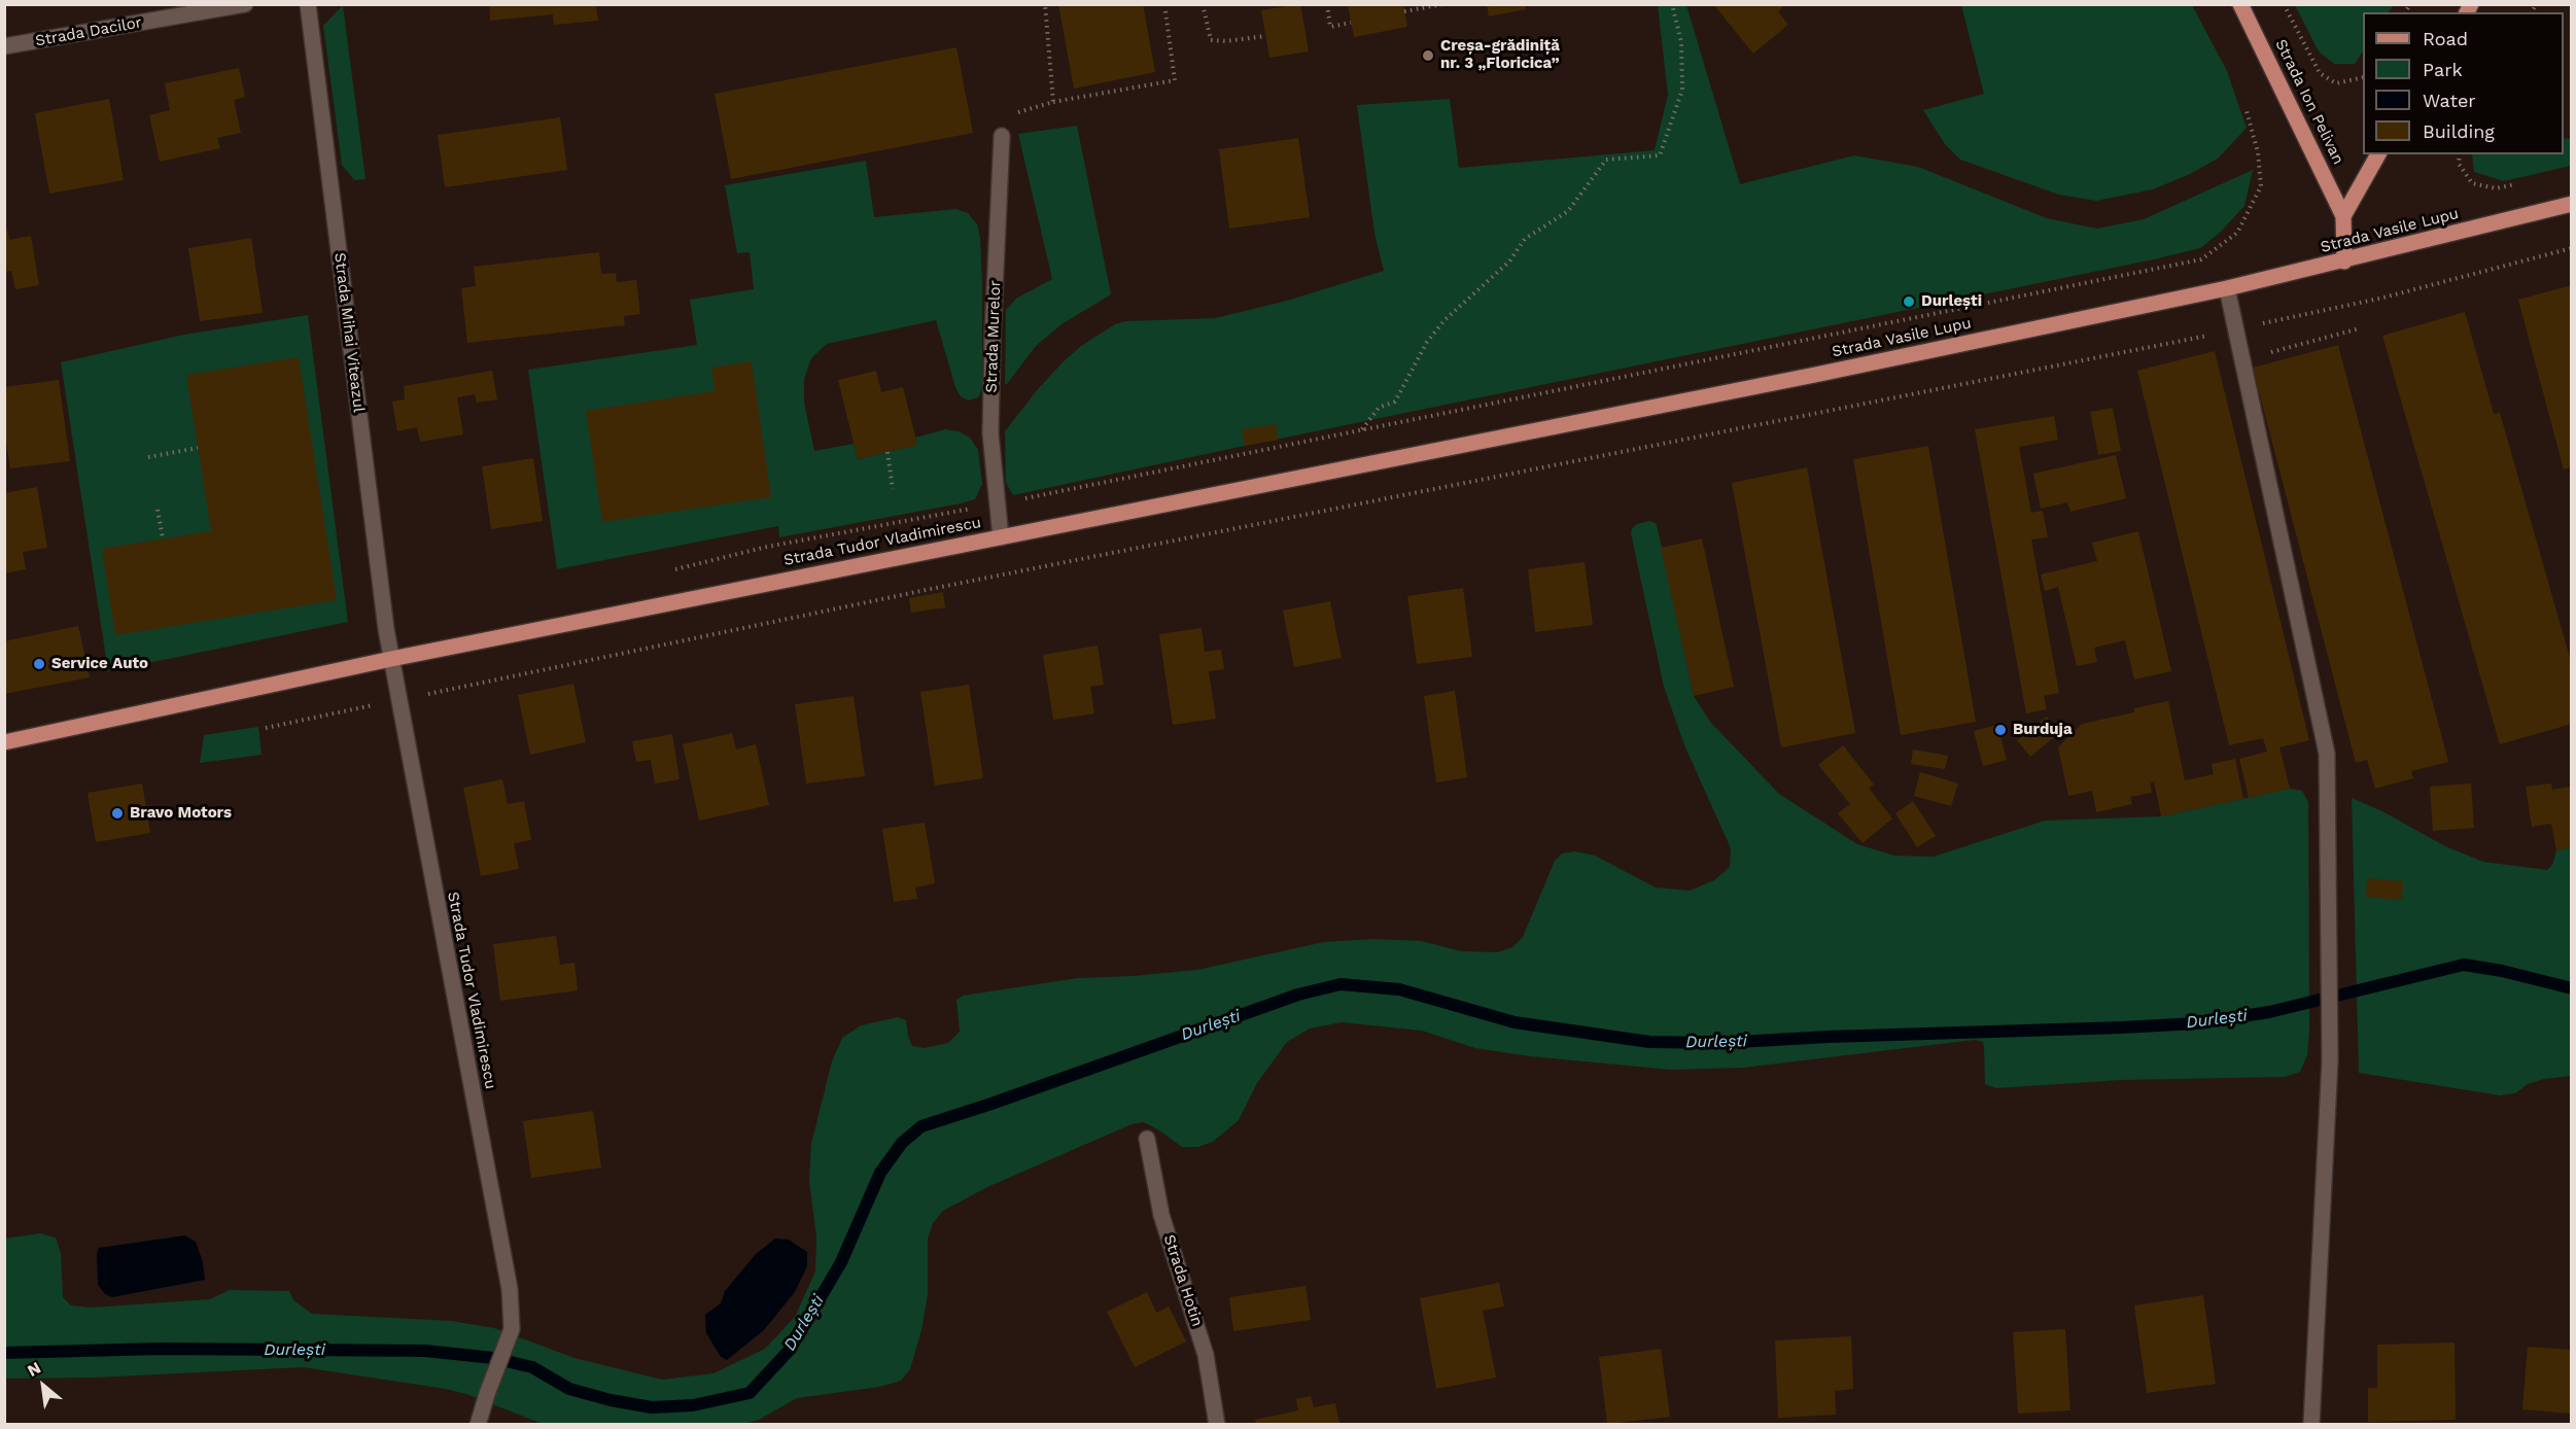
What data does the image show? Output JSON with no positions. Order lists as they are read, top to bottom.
{
  "streets": {
    "main road": ["Strada Ion Pelivan", "Strada Vasile Lupu", "Strada Tudor Vladimirescu"],
    "street": [
      "Strada Dacilor",
      "Strada Mihai Viteazul",
      "Strada Murelor",
      "Strada Hotin"
    ]
  },
  "crossings": [
    ["Strada Vasile Lupu", "Strada Tudor Vladimirescu"],
    ["Strada Mihai Viteazul", "Strada Tudor Vladimirescu"],
    ["Strada Murelor", "Strada Tudor Vladimirescu"]
  ],
  "water": ["Durlești"],
  "places": [
    "Creșa-grădiniță nr. 3 „Floricica”",
    "Durlești",
    "Service Auto",
    "Burduja",
    "Bravo Motors"
  ],
  "legend": [
    "Road",
    "Park",
    "Water",
    "Building"
  ],
  "north": "top left"
}
